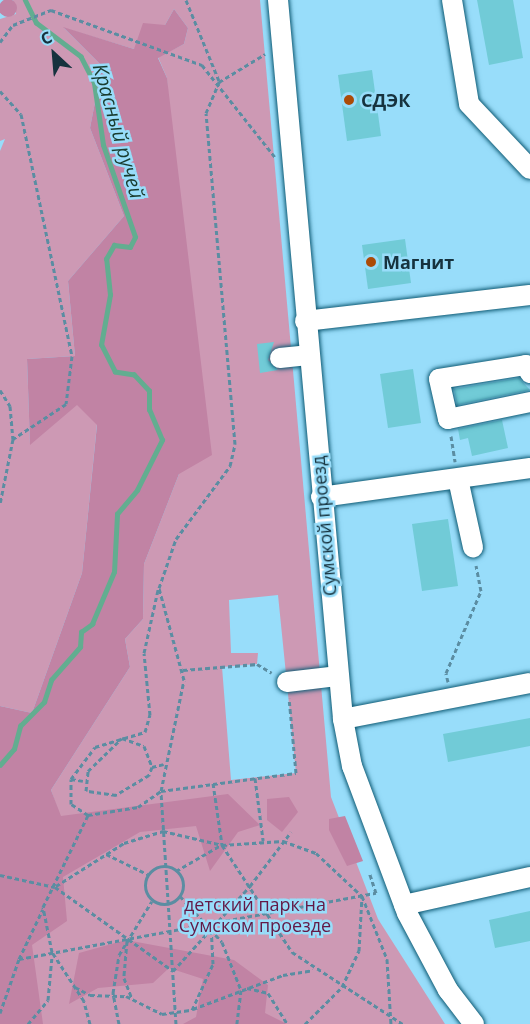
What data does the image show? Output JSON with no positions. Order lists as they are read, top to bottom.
{
  "streets": {
    "street": ["Сумской проезд"]
  },
  "water": ["Красный ручей"],
  "parks": ["детский парк на Сумском проезде"],
  "places": ["СДЭК", "Магнит"],
  "north": "top left"
}
